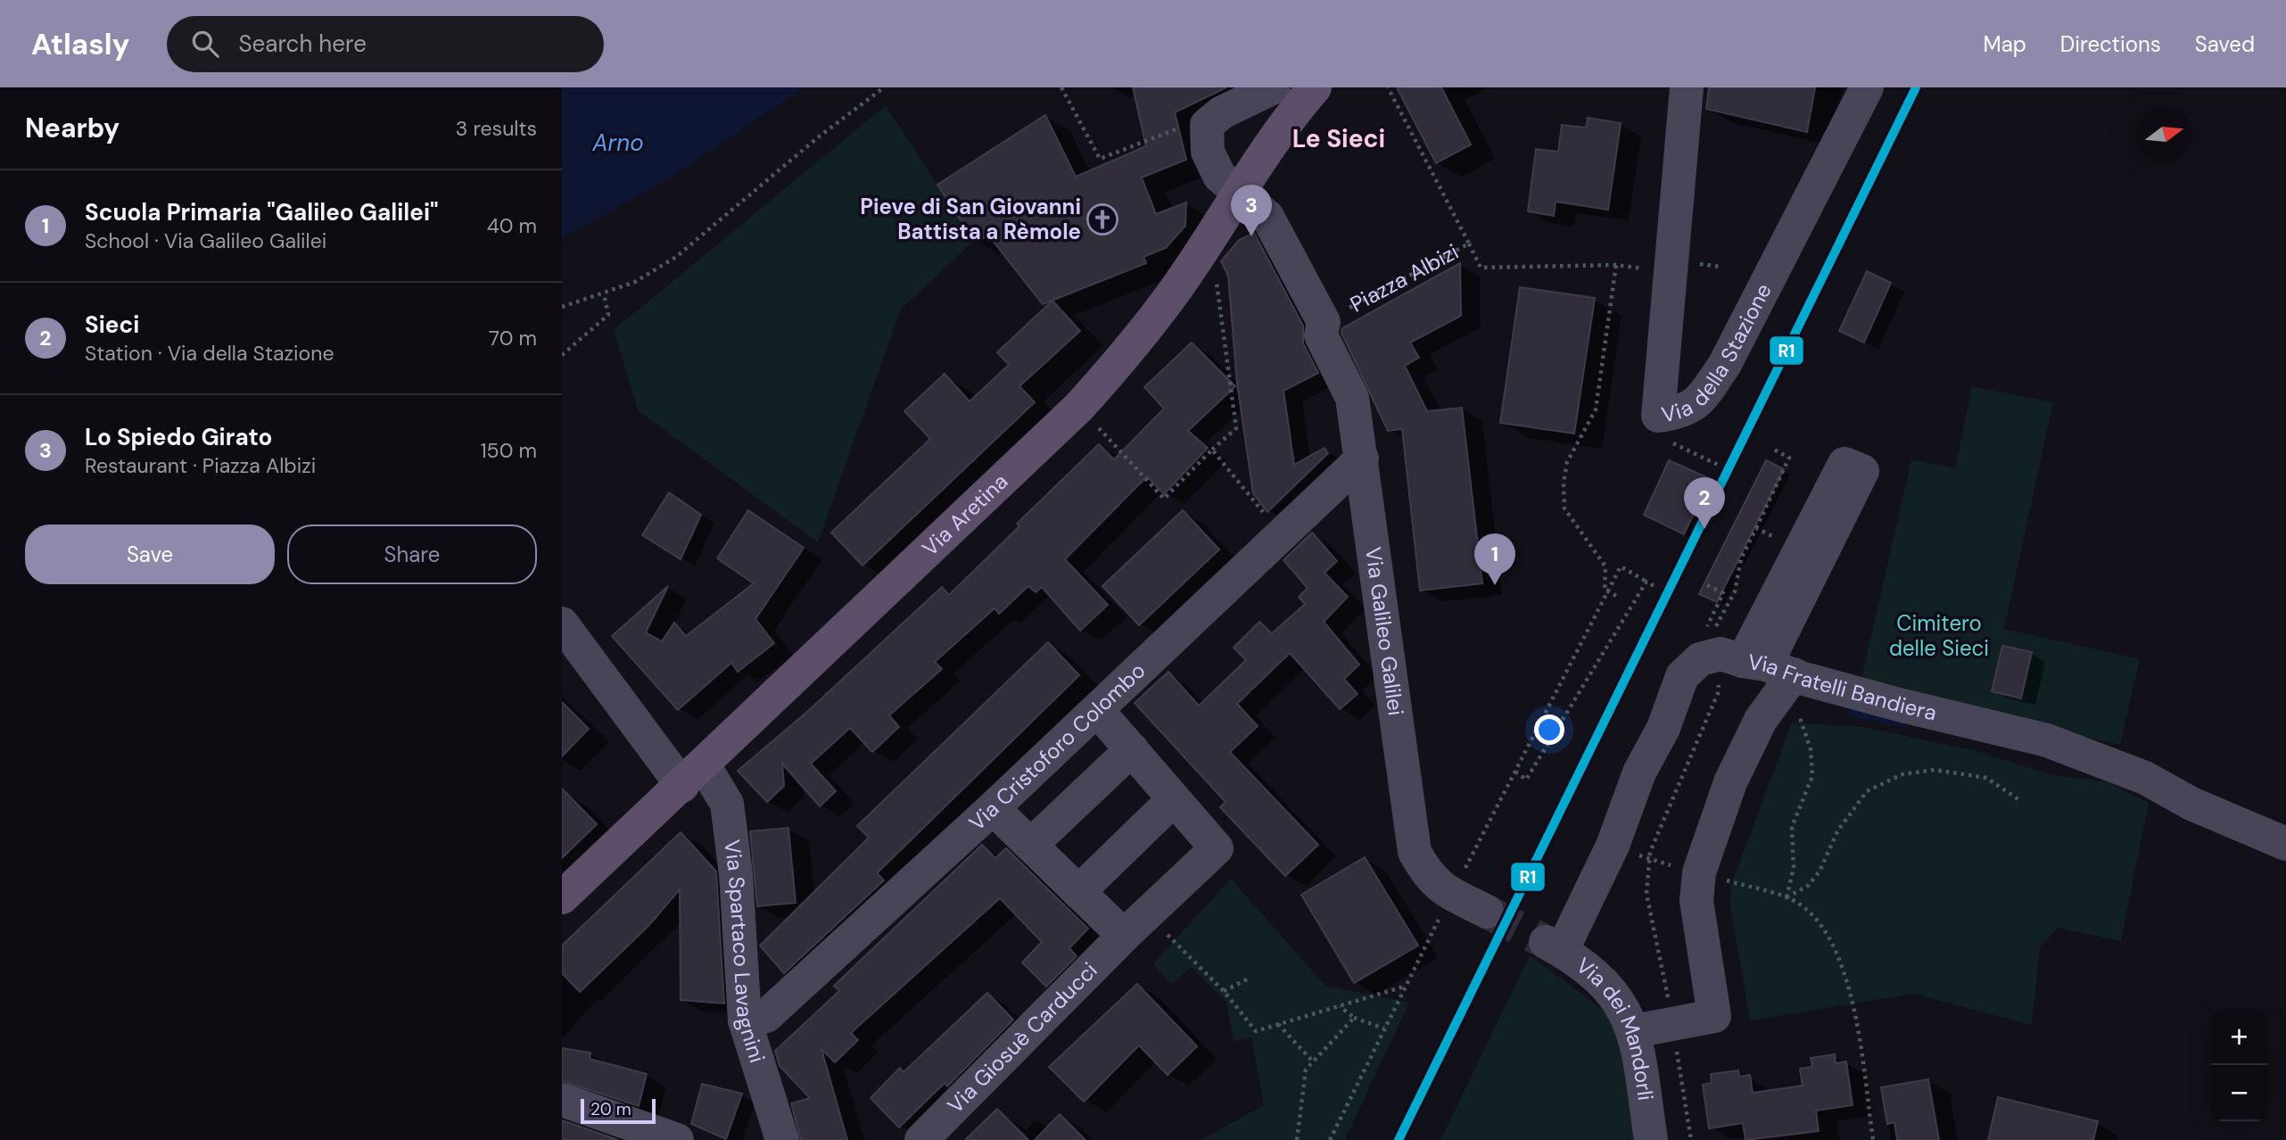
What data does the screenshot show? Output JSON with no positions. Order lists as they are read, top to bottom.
{
  "streets": {
    "main road": ["Via Aretina"],
    "street": [
      "Piazza Albizi",
      "Via della Stazione",
      "Via Galileo Galilei",
      "Via Fratelli Bandiera",
      "Via Cristoforo Colombo",
      "Via Spartaco Lavagnini",
      "Via dei Mandorli",
      "Via Giosuè Carducci"
    ]
  },
  "crossings": [
    ["Piazza Albizi", "Via Aretina"],
    ["Piazza Albizi", "Via Galileo Galilei"],
    ["Via Aretina", "Via Spartaco Lavagnini"],
    ["Via Galileo Galilei", "Via Cristoforo Colombo"],
    ["Via Fratelli Bandiera", "Via dei Mandorli"],
    ["Via Cristoforo Colombo", "Via Spartaco Lavagnini"]
  ],
  "districts": ["Le Sieci"],
  "water": ["Arno"],
  "parks": ["Cimitero delle Sieci"],
  "places": {
    "church": ["Pieve di San Giovanni Battista a Rèmole"]
  },
  "lines": ["transit line R1"],
  "scale_bar": "20 m",
  "north": "right",
  "page": {
    "header": "Atlasly",
    "search": "Search here",
    "nav": ["Map", "Directions", "Saved"],
    "heading": ["Nearby", "3 results"],
    "list": [
      {
        "mark": "1",
        "name": "Scuola Primaria \"Galileo Galilei\"",
        "note": "School · Via Galileo Galilei",
        "value": "40 m"
      },
      {
        "mark": "2",
        "name": "Sieci",
        "note": "Station · Via della Stazione",
        "value": "70 m"
      },
      {
        "mark": "3",
        "name": "Lo Spiedo Girato",
        "note": "Restaurant · Piazza Albizi",
        "value": "150 m"
      }
    ],
    "pins": ["3", "2", "1"],
    "buttons": ["Save", "Share"],
    "map_buttons": ["+", "−"],
    "scale": "20 m"
  }
}
